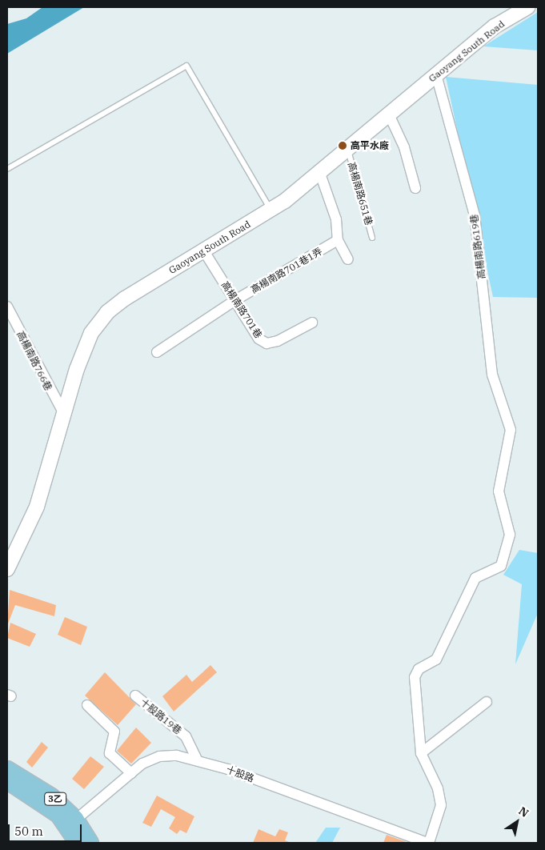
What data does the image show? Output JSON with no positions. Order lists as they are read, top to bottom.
{
  "streets": {
    "main road": ["3乙"],
    "street": [
      "Gaoyang South Road",
      "高楊南路619巷",
      "高楊南路701巷1弄",
      "高楊南路701巷",
      "高楊南路766巷",
      "十股路19巷",
      "十股路"
    ],
    "lane": ["高楊南路651巷"]
  },
  "crossings": [
    ["Gaoyang South Road", "高楊南路651巷"],
    ["Gaoyang South Road", "高楊南路619巷"],
    ["Gaoyang South Road", "高楊南路701巷"],
    ["Gaoyang South Road", "高楊南路766巷"],
    ["高楊南路701巷1弄", "高楊南路701巷"],
    ["十股路19巷", "十股路"],
    ["十股路", "3乙"]
  ],
  "places": ["高平水廠"],
  "scale_bar": "50 m",
  "north": "top right"
}
